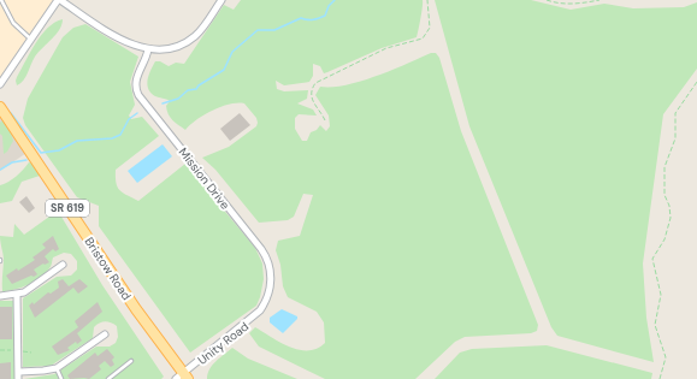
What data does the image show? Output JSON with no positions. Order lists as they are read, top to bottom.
{
  "streets": {
    "main road": ["SR 619", "Bristow Road"],
    "street": ["Mission Drive", "Unity Road"]
  },
  "crossings": [
    ["Mission Drive", "Unity Road"],
    ["Bristow Road", "Unity Road"]
  ]
}
